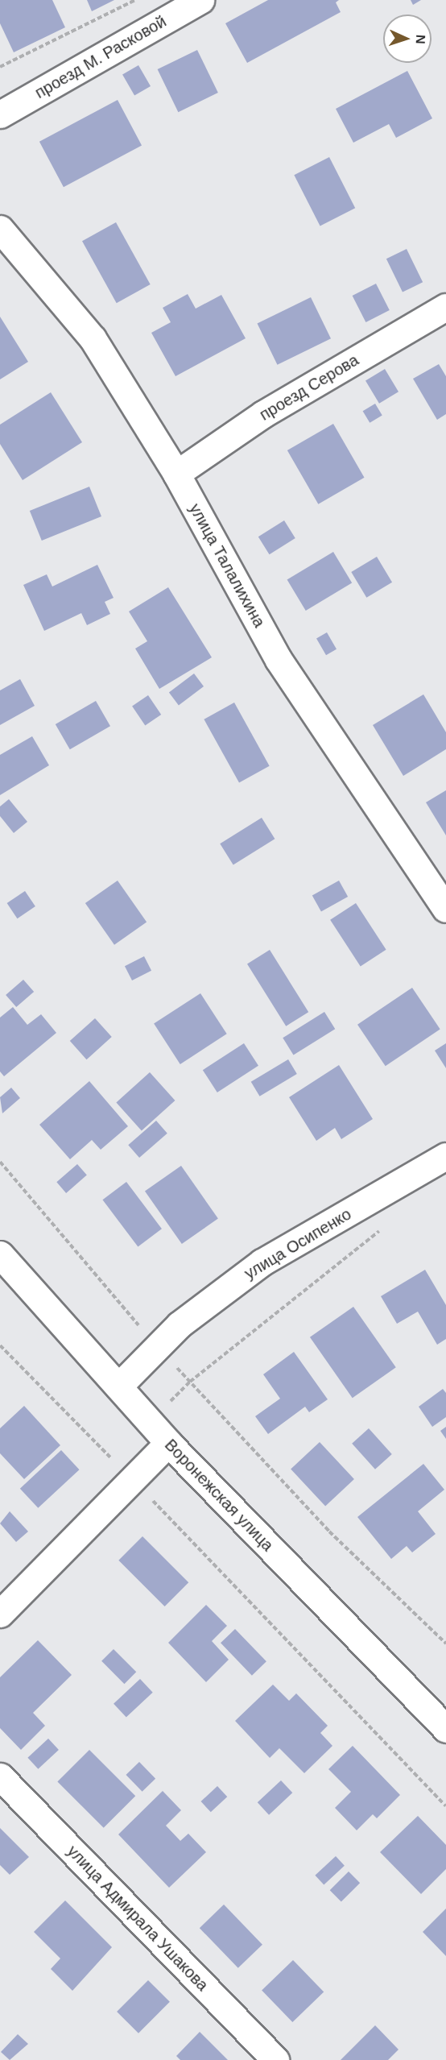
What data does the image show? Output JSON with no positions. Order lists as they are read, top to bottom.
{
  "streets": {
    "street": [
      "проезд М. Расковой",
      "проезд Серова",
      "улица Талалихина",
      "улица Осипенко",
      "Воронежская улица",
      "улица Адмирала Ушакова"
    ]
  },
  "crossings": [
    ["проезд Серова", "улица Талалихина"],
    ["улица Осипенко", "Воронежская улица"]
  ],
  "north": "right"
}
